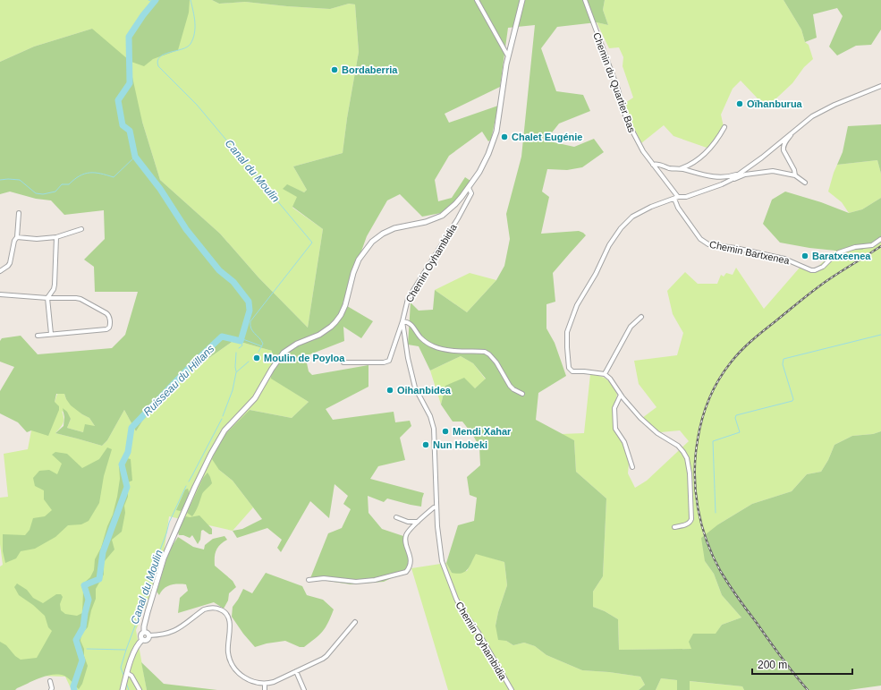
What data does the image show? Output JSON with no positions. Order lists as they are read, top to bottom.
{
  "streets": {
    "street": ["Chemin du Quartier Bas", "Chemin Bartxenea", "Chemin Oyhambidia"]
  },
  "crossings": [
    ["Chemin du Quartier Bas", "Chemin Bartxenea"]
  ],
  "water": ["Canal du Moulin", "Ruisseau du Hillans"],
  "places": [
    "Bordaberria",
    "Oïhanburua",
    "Chalet Eugénie",
    "Baratxeenea",
    "Moulin de Poyloa",
    "Oihanbidea",
    "Mendi Xahar",
    "Nun Hobeki"
  ],
  "scale_bar": "200 m"
}
